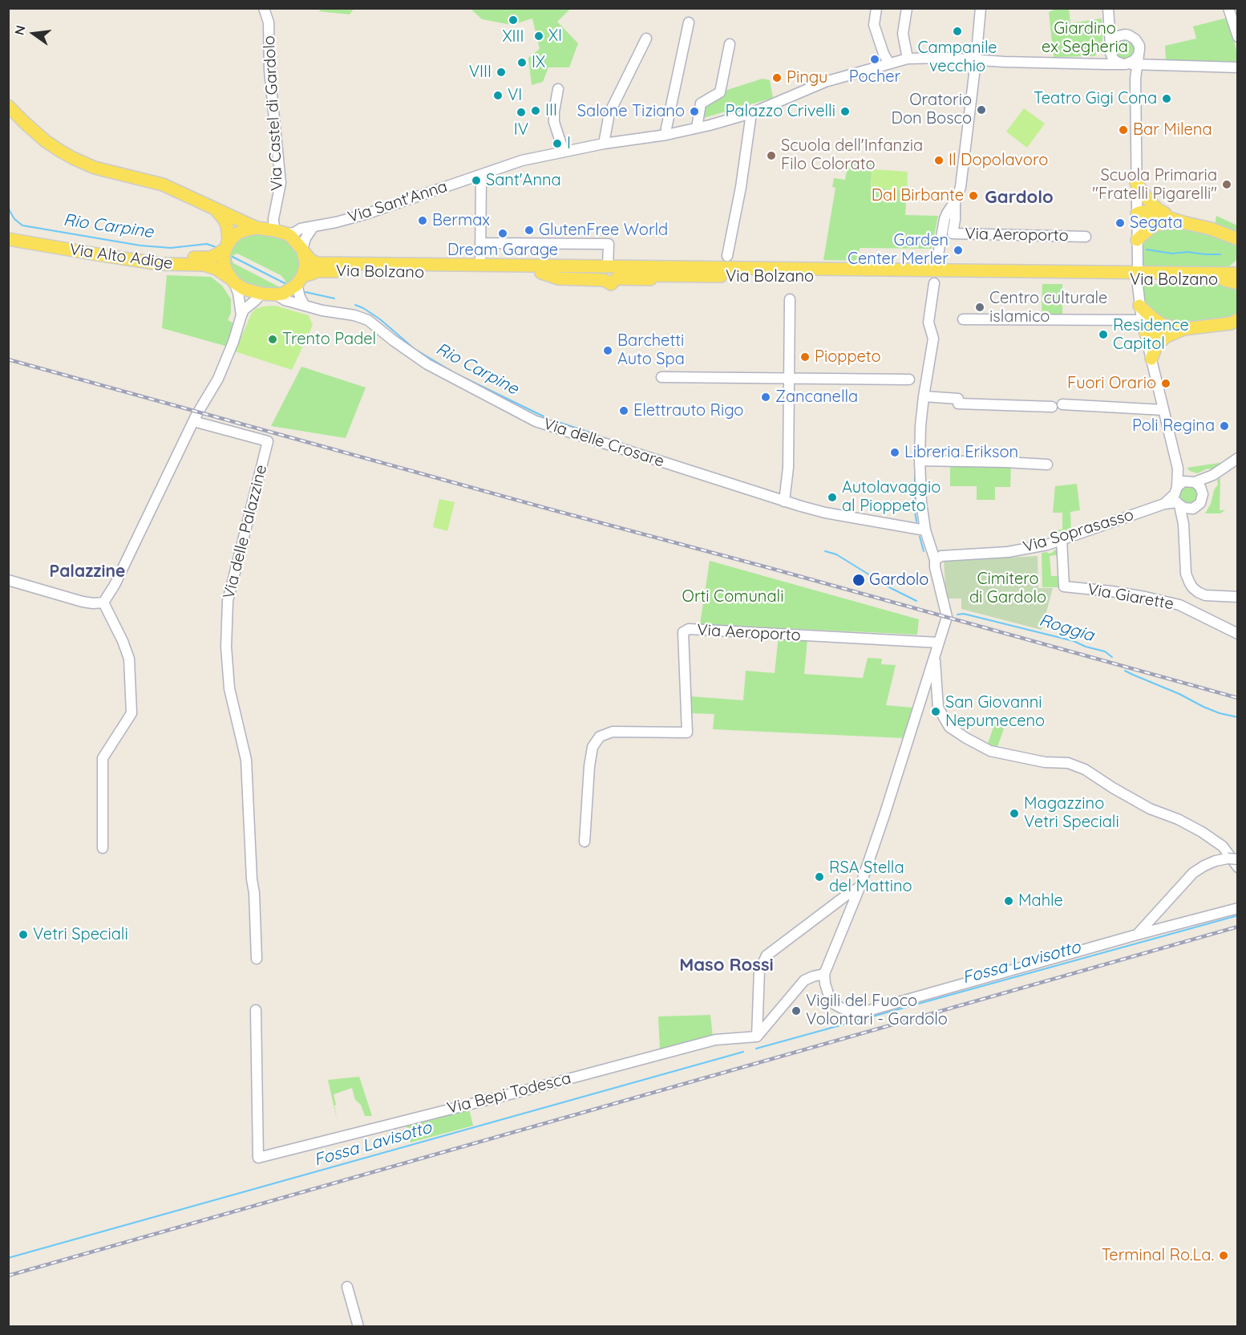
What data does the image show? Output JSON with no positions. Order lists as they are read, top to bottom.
{
  "streets": {
    "main road": ["Via Alto Adige", "Via Bolzano"],
    "street": [
      "Via Castel di Gardolo",
      "Via Sant'Anna",
      "Via Aeroporto",
      "Via delle Crosare",
      "Via Soprasasso",
      "Via delle Palazzine",
      "Via Giarette",
      "Via Bepi Todesca"
    ]
  },
  "crossings": [
    ["Via Castel di Gardolo", "Via Sant'Anna"],
    ["Via Castel di Gardolo", "Via Alto Adige"],
    ["Via Castel di Gardolo", "Via Bolzano"],
    ["Via Castel di Gardolo", "Via delle Crosare"],
    ["Via Sant'Anna", "Via Aeroporto"],
    ["Via Sant'Anna", "Via Alto Adige"],
    ["Via Sant'Anna", "Via Bolzano"],
    ["Via Sant'Anna", "Via delle Crosare"],
    ["Via Alto Adige", "Via Bolzano"],
    ["Via Alto Adige", "Via delle Crosare"],
    ["Via Bolzano", "Via delle Crosare"],
    ["Via Soprasasso", "Via Giarette"]
  ],
  "districts": ["Gardolo", "Palazzine", "Maso Rossi"],
  "water": ["Rio Carpine", "Roggia", "Fossa Lavisotto"],
  "parks": ["Giardino ex Segheria", "Cimitero di Gardolo", "Orti Comunali"],
  "places": [
    "XIII",
    "Campanile vecchio",
    "XI",
    "Pocher",
    "IX",
    "VIII",
    "Pingu",
    "VI",
    "Teatro Gigi Cona",
    "Oratorio Don Bosco",
    "III",
    "Salone Tiziano",
    "Palazzo Crivelli",
    "IV",
    "Bar Milena",
    "I",
    "Scuola dell'Infanzia Filo Colorato",
    "Il Dopolavoro",
    "Sant'Anna",
    "Scuola Primaria \"Fratelli Pigarelli\"",
    "Dal Birbante",
    "Bermax",
    "Segata",
    "GlutenFree World",
    "Dream Garage",
    "Garden Center Merler",
    "Centro culturale islamico",
    "Residence Capitol",
    "Trento Padel",
    "Barchetti Auto Spa",
    "Pioppeto",
    "Fuori Orario",
    "Zancanella",
    "Elettrauto Rigo",
    "Poli Regina",
    "Libreria Erikson",
    "Autolavaggio al Pioppeto",
    "Gardolo",
    "San Giovanni Nepumeceno",
    "Magazzino Vetri Speciali",
    "RSA Stella del Mattino",
    "Mahle",
    "Vetri Speciali",
    "Vigili del Fuoco Volontari - Gardolo",
    "Terminal Ro.La."
  ],
  "north": "left"
}
